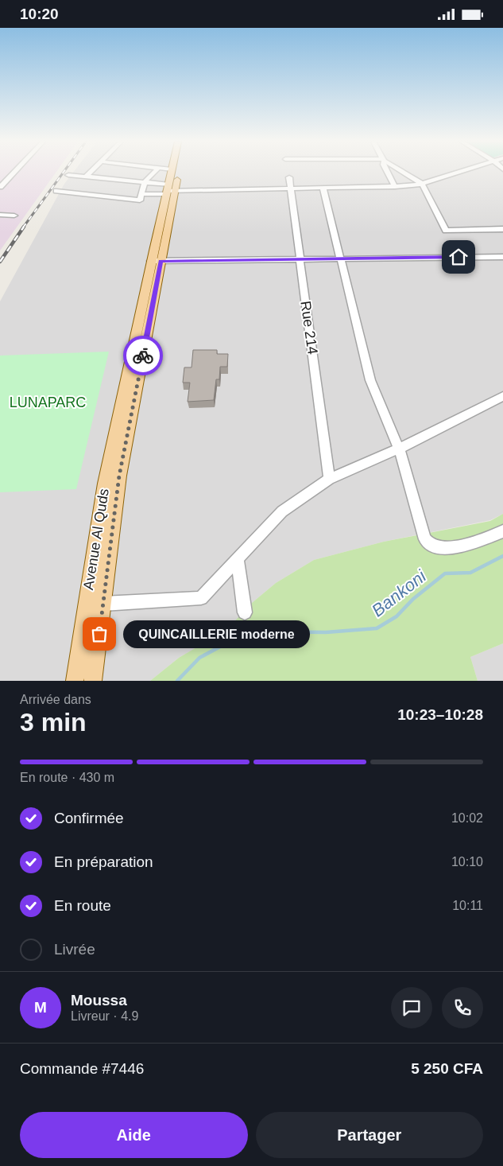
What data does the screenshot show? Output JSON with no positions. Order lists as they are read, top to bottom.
{
  "streets": {
    "main road": ["Avenue Al Quds"],
    "street": ["Rue 214"]
  },
  "water": ["Bankoni"],
  "parks": ["LUNAPARC"],
  "places": ["QUINCAILLERIE moderne"],
  "page": {
    "status": "10:20",
    "bubble": "QUINCAILLERIE moderne",
    "heading": ["3 min", "Arrivée dans", "10:23–10:28"],
    "panel": [
      "Moussa",
      "Livreur · 4.9",
      "Commande #7446",
      "5 250 CFA"
    ],
    "bar": "En route · 430 m",
    "list": [
      ["Confirmée", "10:02"],
      ["En préparation", "10:10"],
      ["En route", "10:11"],
      "Livrée"
    ],
    "round": "M",
    "buttons": ["Aide", "Partager"]
  }
}
